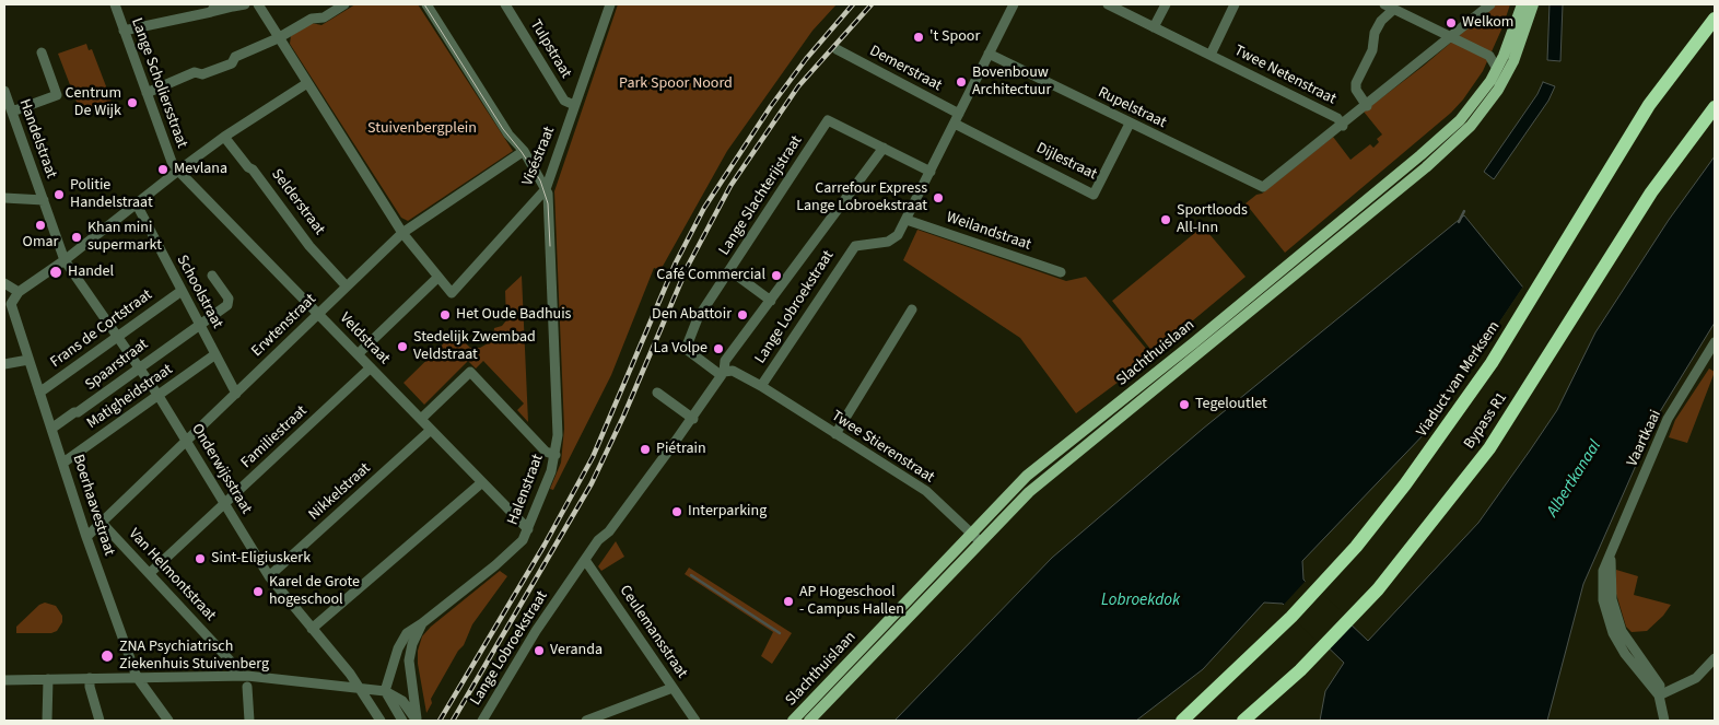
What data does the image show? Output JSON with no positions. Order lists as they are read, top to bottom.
{
  "streets": {
    "highway": ["Viaduct van Merksem", "Bypass R1"],
    "main road": ["Slachthuislaan"],
    "street": [
      "Tulpstraat",
      "Demerstraat",
      "Twee Netenstraat",
      "Lange Scholiersstraat",
      "Rupelstraat",
      "Handelstraat",
      "Viséstraat",
      "Dijlestraat",
      "Lange Slachterijstraat",
      "Selderstraat",
      "Weilandstraat",
      "Schoolstraat",
      "Lange Lobroekstraat",
      "Erwtenstraat",
      "Frans de Cortstraat",
      "Veldstraat",
      "Spaarstraat",
      "Matigheidstraat",
      "Familiestraat",
      "Vaartkaai",
      "Twee Stierenstraat",
      "Onderwijsstraat",
      "Halenstraat",
      "Nikkelstraat",
      "Boerhaavestraat",
      "Van Helmontstraat",
      "Ceulemansstraat"
    ]
  },
  "crossings": [
    ["Tulpstraat", "Viséstraat"],
    ["Demerstraat", "Dijlestraat"],
    ["Demerstraat", "Lange Lobroekstraat"],
    ["Twee Netenstraat", "Rupelstraat"],
    ["Lange Scholiersstraat", "Veldstraat"],
    ["Rupelstraat", "Dijlestraat"],
    ["Rupelstraat", "Lange Lobroekstraat"],
    ["Handelstraat", "Onderwijsstraat"],
    ["Viséstraat", "Halenstraat"],
    ["Dijlestraat", "Lange Lobroekstraat"],
    ["Lange Slachterijstraat", "Lange Lobroekstraat"],
    ["Selderstraat", "Erwtenstraat"],
    ["Weilandstraat", "Lange Lobroekstraat"],
    ["Schoolstraat", "Erwtenstraat"],
    ["Schoolstraat", "Frans de Cortstraat"],
    ["Schoolstraat", "Spaarstraat"],
    ["Schoolstraat", "Matigheidstraat"],
    ["Lange Lobroekstraat", "Twee Stierenstraat"],
    ["Lange Lobroekstraat", "Ceulemansstraat"],
    ["Erwtenstraat", "Veldstraat"],
    ["Erwtenstraat", "Onderwijsstraat"],
    ["Erwtenstraat", "Boerhaavestraat"],
    ["Erwtenstraat", "Van Helmontstraat"],
    ["Frans de Cortstraat", "Onderwijsstraat"],
    ["Frans de Cortstraat", "Boerhaavestraat"],
    ["Veldstraat", "Familiestraat"],
    ["Veldstraat", "Halenstraat"],
    ["Veldstraat", "Nikkelstraat"],
    ["Slachthuislaan", "Twee Stierenstraat"],
    ["Spaarstraat", "Onderwijsstraat"],
    ["Spaarstraat", "Boerhaavestraat"],
    ["Matigheidstraat", "Onderwijsstraat"],
    ["Matigheidstraat", "Boerhaavestraat"],
    ["Familiestraat", "Onderwijsstraat"],
    ["Familiestraat", "Van Helmontstraat"],
    ["Onderwijsstraat", "Nikkelstraat"]
  ],
  "water": ["Albertkanaal", "Lobroekdok"],
  "parks": ["Park Spoor Noord", "Stuivenbergplein"],
  "places": [
    "Welkom",
    "'t Spoor",
    "Bovenbouw Architectuur",
    "Centrum De Wijk",
    "Mevlana",
    "Politie Handelstraat",
    "Carrefour Express Lange Lobroekstraat",
    "Sportloods All-Inn",
    "Omar",
    "Khan mini supermarkt",
    "Handel",
    "Café Commercial",
    "Het Oude Badhuis",
    "Den Abattoir",
    "Stedelijk Zwembad Veldstraat",
    "La Volpe",
    "Tegeloutlet",
    "Piétrain",
    "Interparking",
    "Sint-Eligiuskerk",
    "Karel de Grote hogeschool",
    "AP Hogeschool - Campus Hallen",
    "Veranda",
    "ZNA Psychiatrisch Ziekenhuis Stuivenberg"
  ]
}
